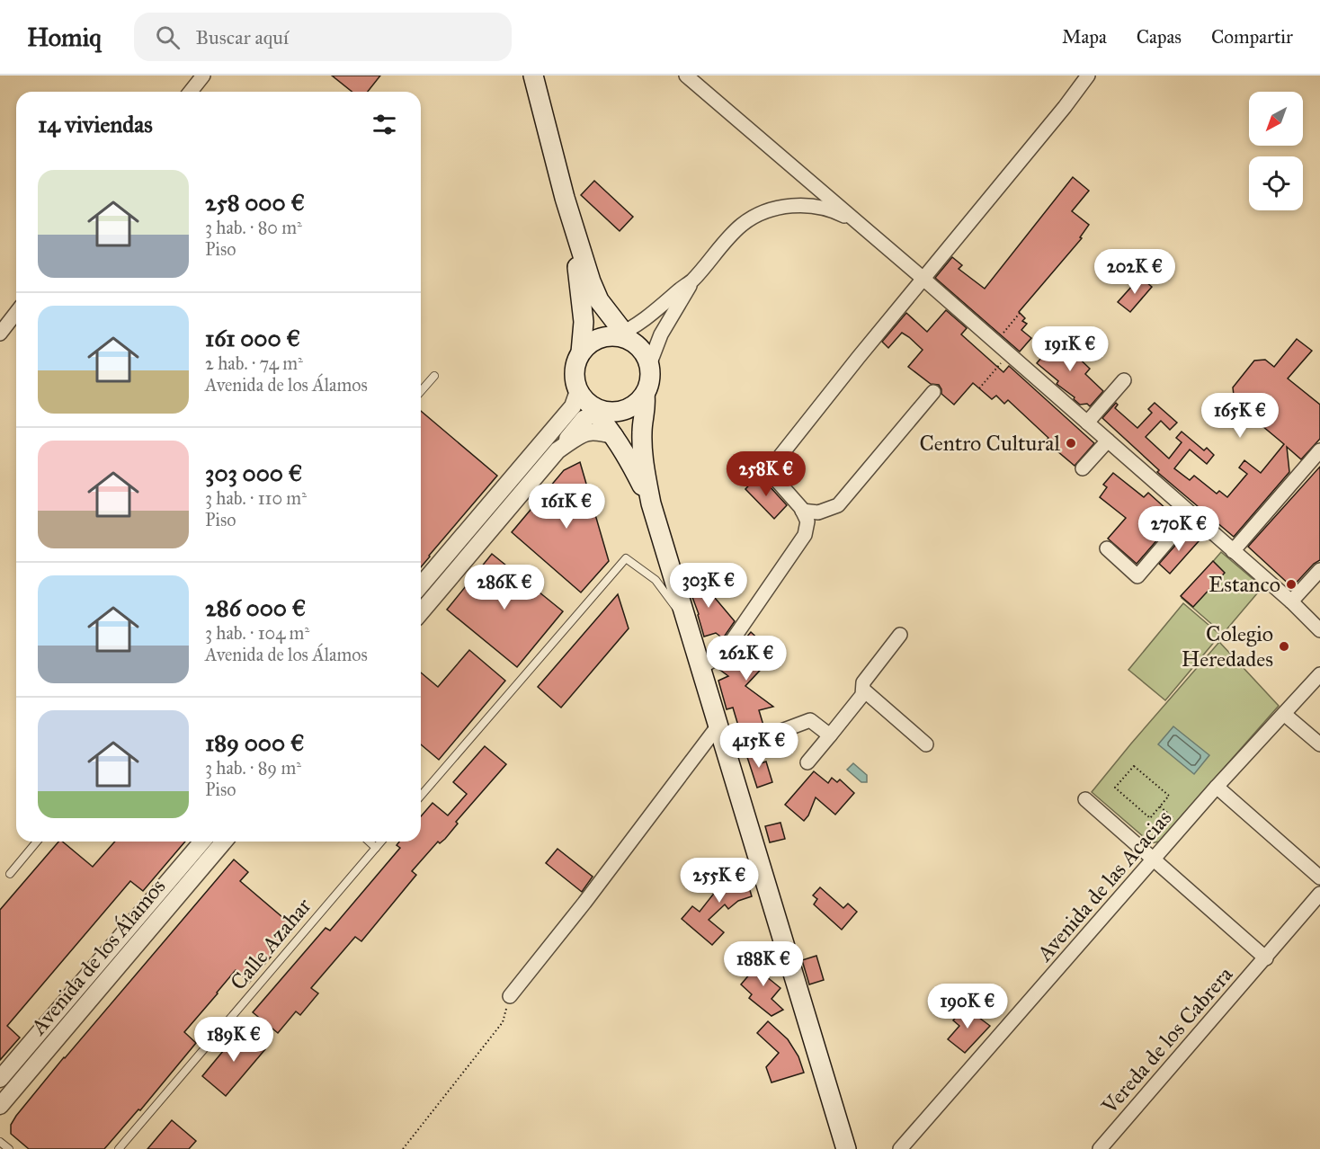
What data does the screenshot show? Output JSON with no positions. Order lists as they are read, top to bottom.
{
  "streets": {
    "street": ["Avenida de las Acacias", "Avenida de los Álamos", "Vereda de los Cabrera"],
    "lane": ["Calle Azahar"]
  },
  "places": ["Centro Cultural", "Estanco", "Colegio Heredades"],
  "north": "bottom left",
  "page": {
    "header": "Homiq",
    "search": "Buscar aquí",
    "nav": ["Mapa", "Capas", "Compartir"],
    "heading": "14 viviendas",
    "list": [
      {
        "name": "258 000 €",
        "note": "3 hab. · 80 m² · Piso"
      },
      {
        "name": "161 000 €",
        "note": "2 hab. · 74 m² · Avenida de los Álamos"
      },
      {
        "name": "303 000 €",
        "note": "3 hab. · 110 m² · Piso"
      },
      {
        "name": "286 000 €",
        "note": "3 hab. · 104 m² · Avenida de los Álamos"
      },
      {
        "name": "189 000 €",
        "note": "3 hab. · 89 m² · Piso"
      }
    ],
    "price": [
      "202K €",
      "191K €",
      "165K €",
      "258K €",
      "161K €",
      "270K €",
      "303K €",
      "286K €",
      "262K €",
      "415K €",
      "255K €",
      "188K €",
      "190K €",
      "189K €"
    ]
  }
}
